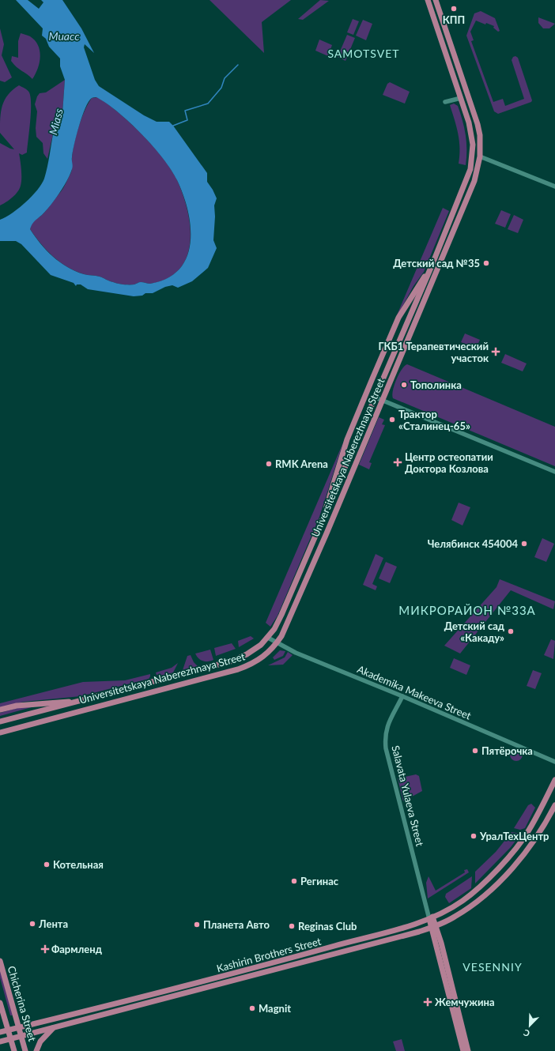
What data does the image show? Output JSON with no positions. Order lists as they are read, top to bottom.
{
  "streets": {
    "main road": [
      "Universitetskaya Naberezhnaya Street",
      "Salavata Yulaeva Street",
      "Kashirin Brothers Street",
      "Chicherina Street"
    ],
    "street": ["Akademika Makeeva Street"]
  },
  "crossings": [
    ["Universitetskaya Naberezhnaya Street", "Akademika Makeeva Street"],
    ["Akademika Makeeva Street", "Salavata Yulaeva Street"],
    ["Salavata Yulaeva Street", "Kashirin Brothers Street"],
    ["Kashirin Brothers Street", "Chicherina Street"]
  ],
  "districts": ["SAMOTSVET", "МИКРОРАЙОН №33А", "VESENNIY"],
  "water": ["Миасс", "Miass"],
  "places": {
    "other": [
      "КПП",
      "Детский сад №35",
      "Тополинка",
      "Трактор «Сталинец-65»",
      "RMK Arena",
      "Челябинск 454004",
      "Детский сад «Какаду»",
      "Пятёрочка",
      "УралТехЦентр",
      "Котельная",
      "Регинас",
      "Лента",
      "Планета Авто",
      "Reginas Club",
      "Magnit"
    ],
    "health": [
      "ГКБ1 Терапевтический участок",
      "Центр остеопатии Доктора Козлова",
      "Фармленд",
      "Жемчужина"
    ]
  },
  "north": "bottom left"
}
